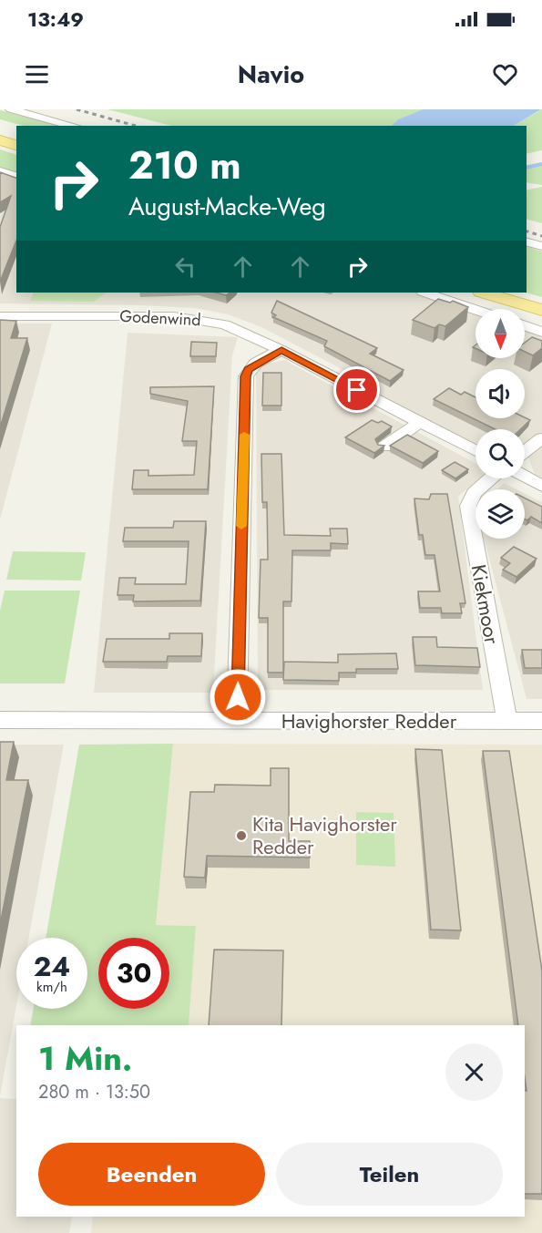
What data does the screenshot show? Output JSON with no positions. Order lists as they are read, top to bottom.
{
  "streets": {
    "street": ["Godenwind", "Kiekmoor", "Havighorster Redder"]
  },
  "crossings": [
    ["Kiekmoor", "Havighorster Redder"]
  ],
  "places": ["Kita Havighorster Redder"],
  "north": "bottom",
  "page": {
    "status": "13:49",
    "header": "Navio",
    "turn": ["210 m", "August-Macke-Weg"],
    "speed": "24 km/h",
    "limit": "30",
    "heading": ["1 Min.", "280 m · 13:50"],
    "buttons": ["Beenden", "Teilen"]
  }
}
